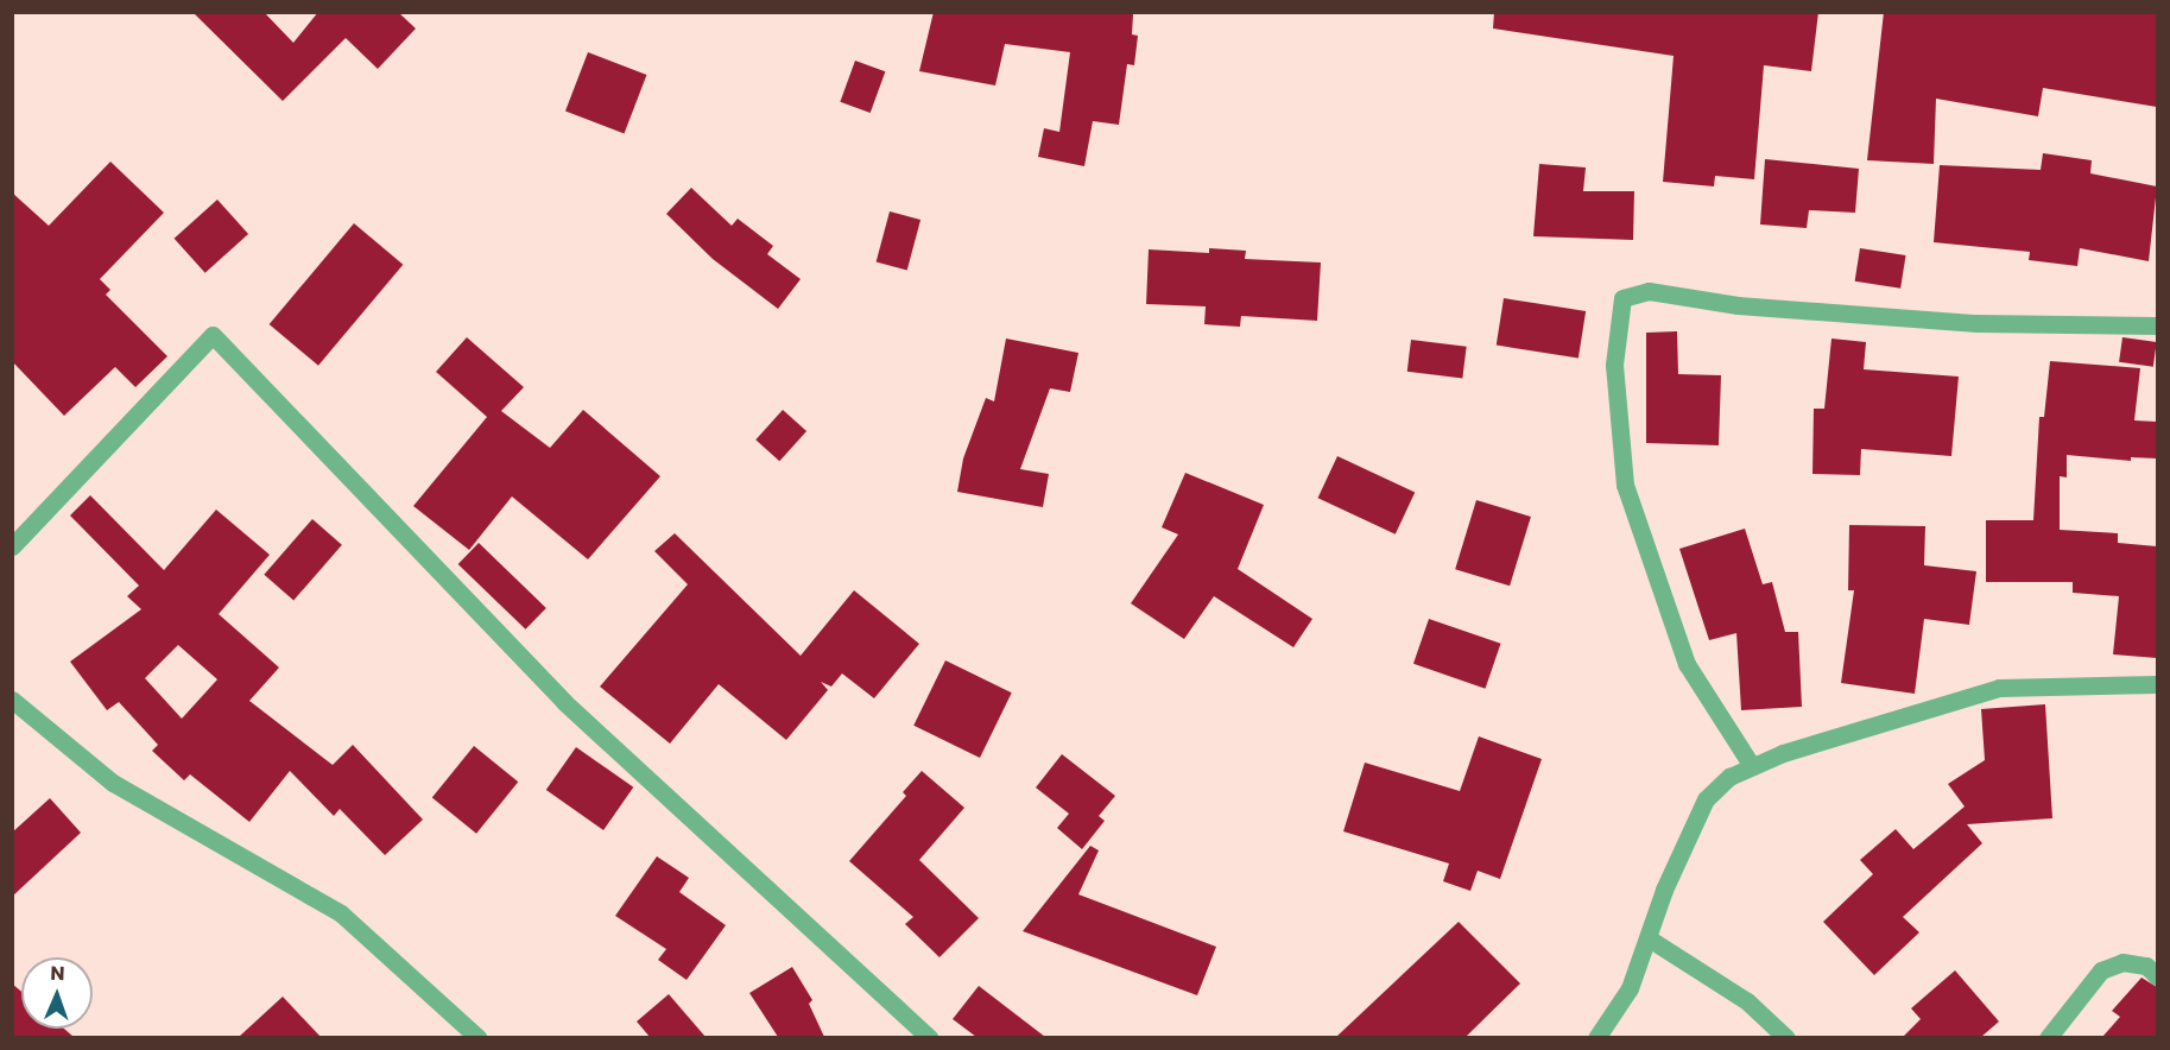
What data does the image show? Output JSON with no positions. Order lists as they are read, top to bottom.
{
  "north": "top"
}
